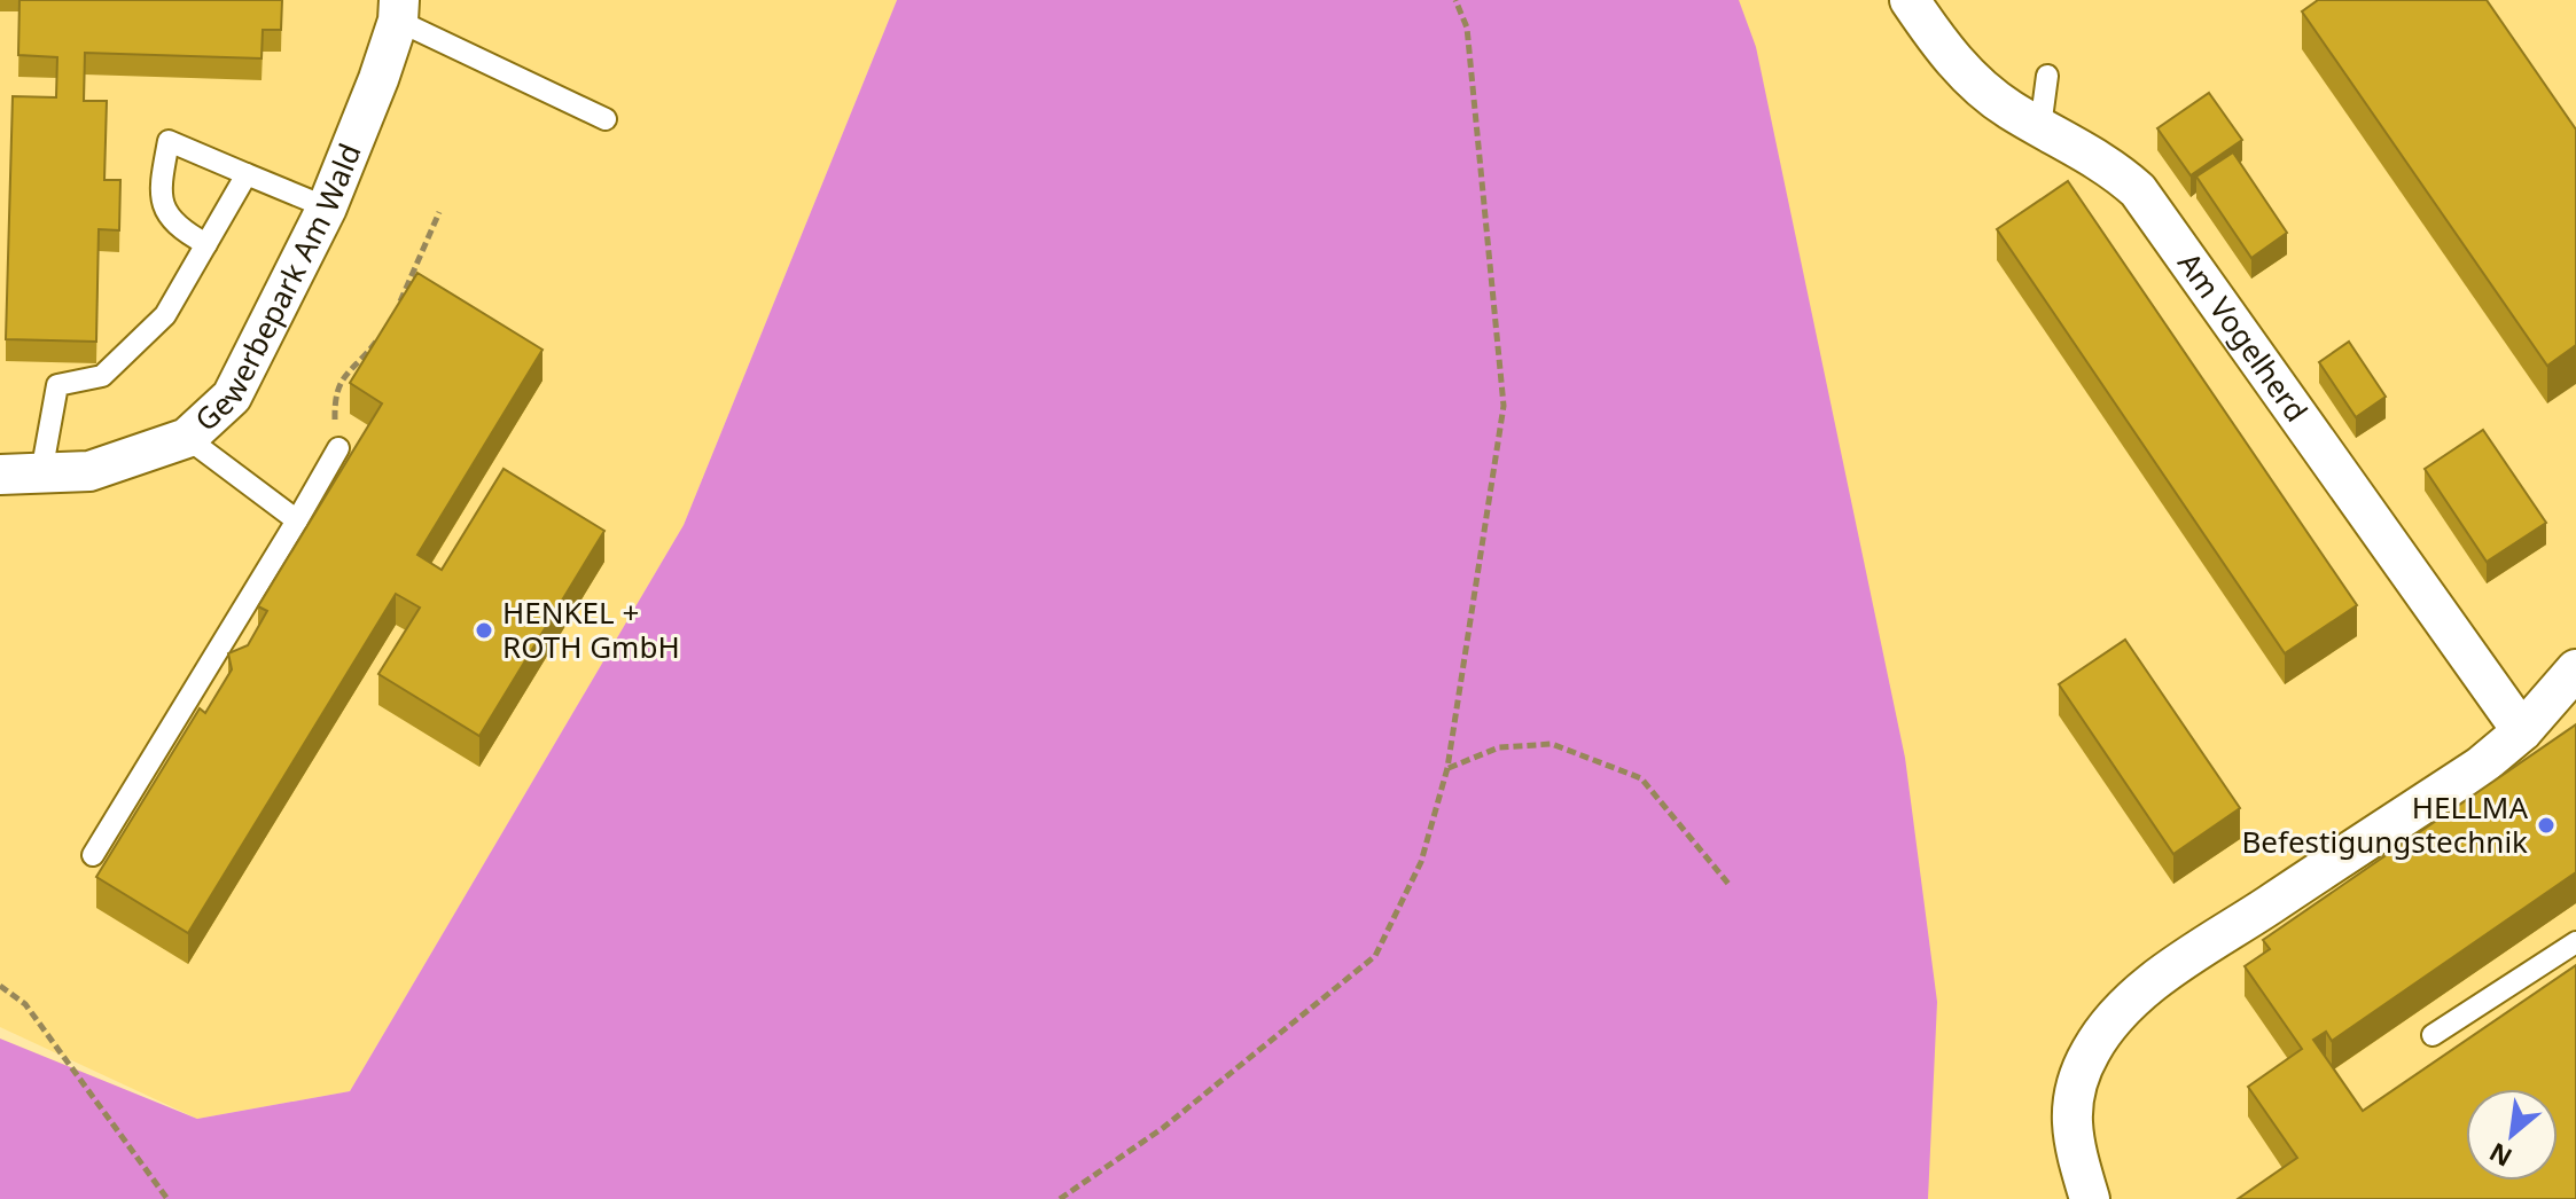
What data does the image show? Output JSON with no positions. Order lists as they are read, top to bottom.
{
  "streets": {
    "street": ["Gewerbepark Am Wald", "Am Vogelherd"]
  },
  "places": ["HENKEL + ROTH GmbH", "HELLMA Befestigungstechnik"],
  "north": "bottom left"
}
